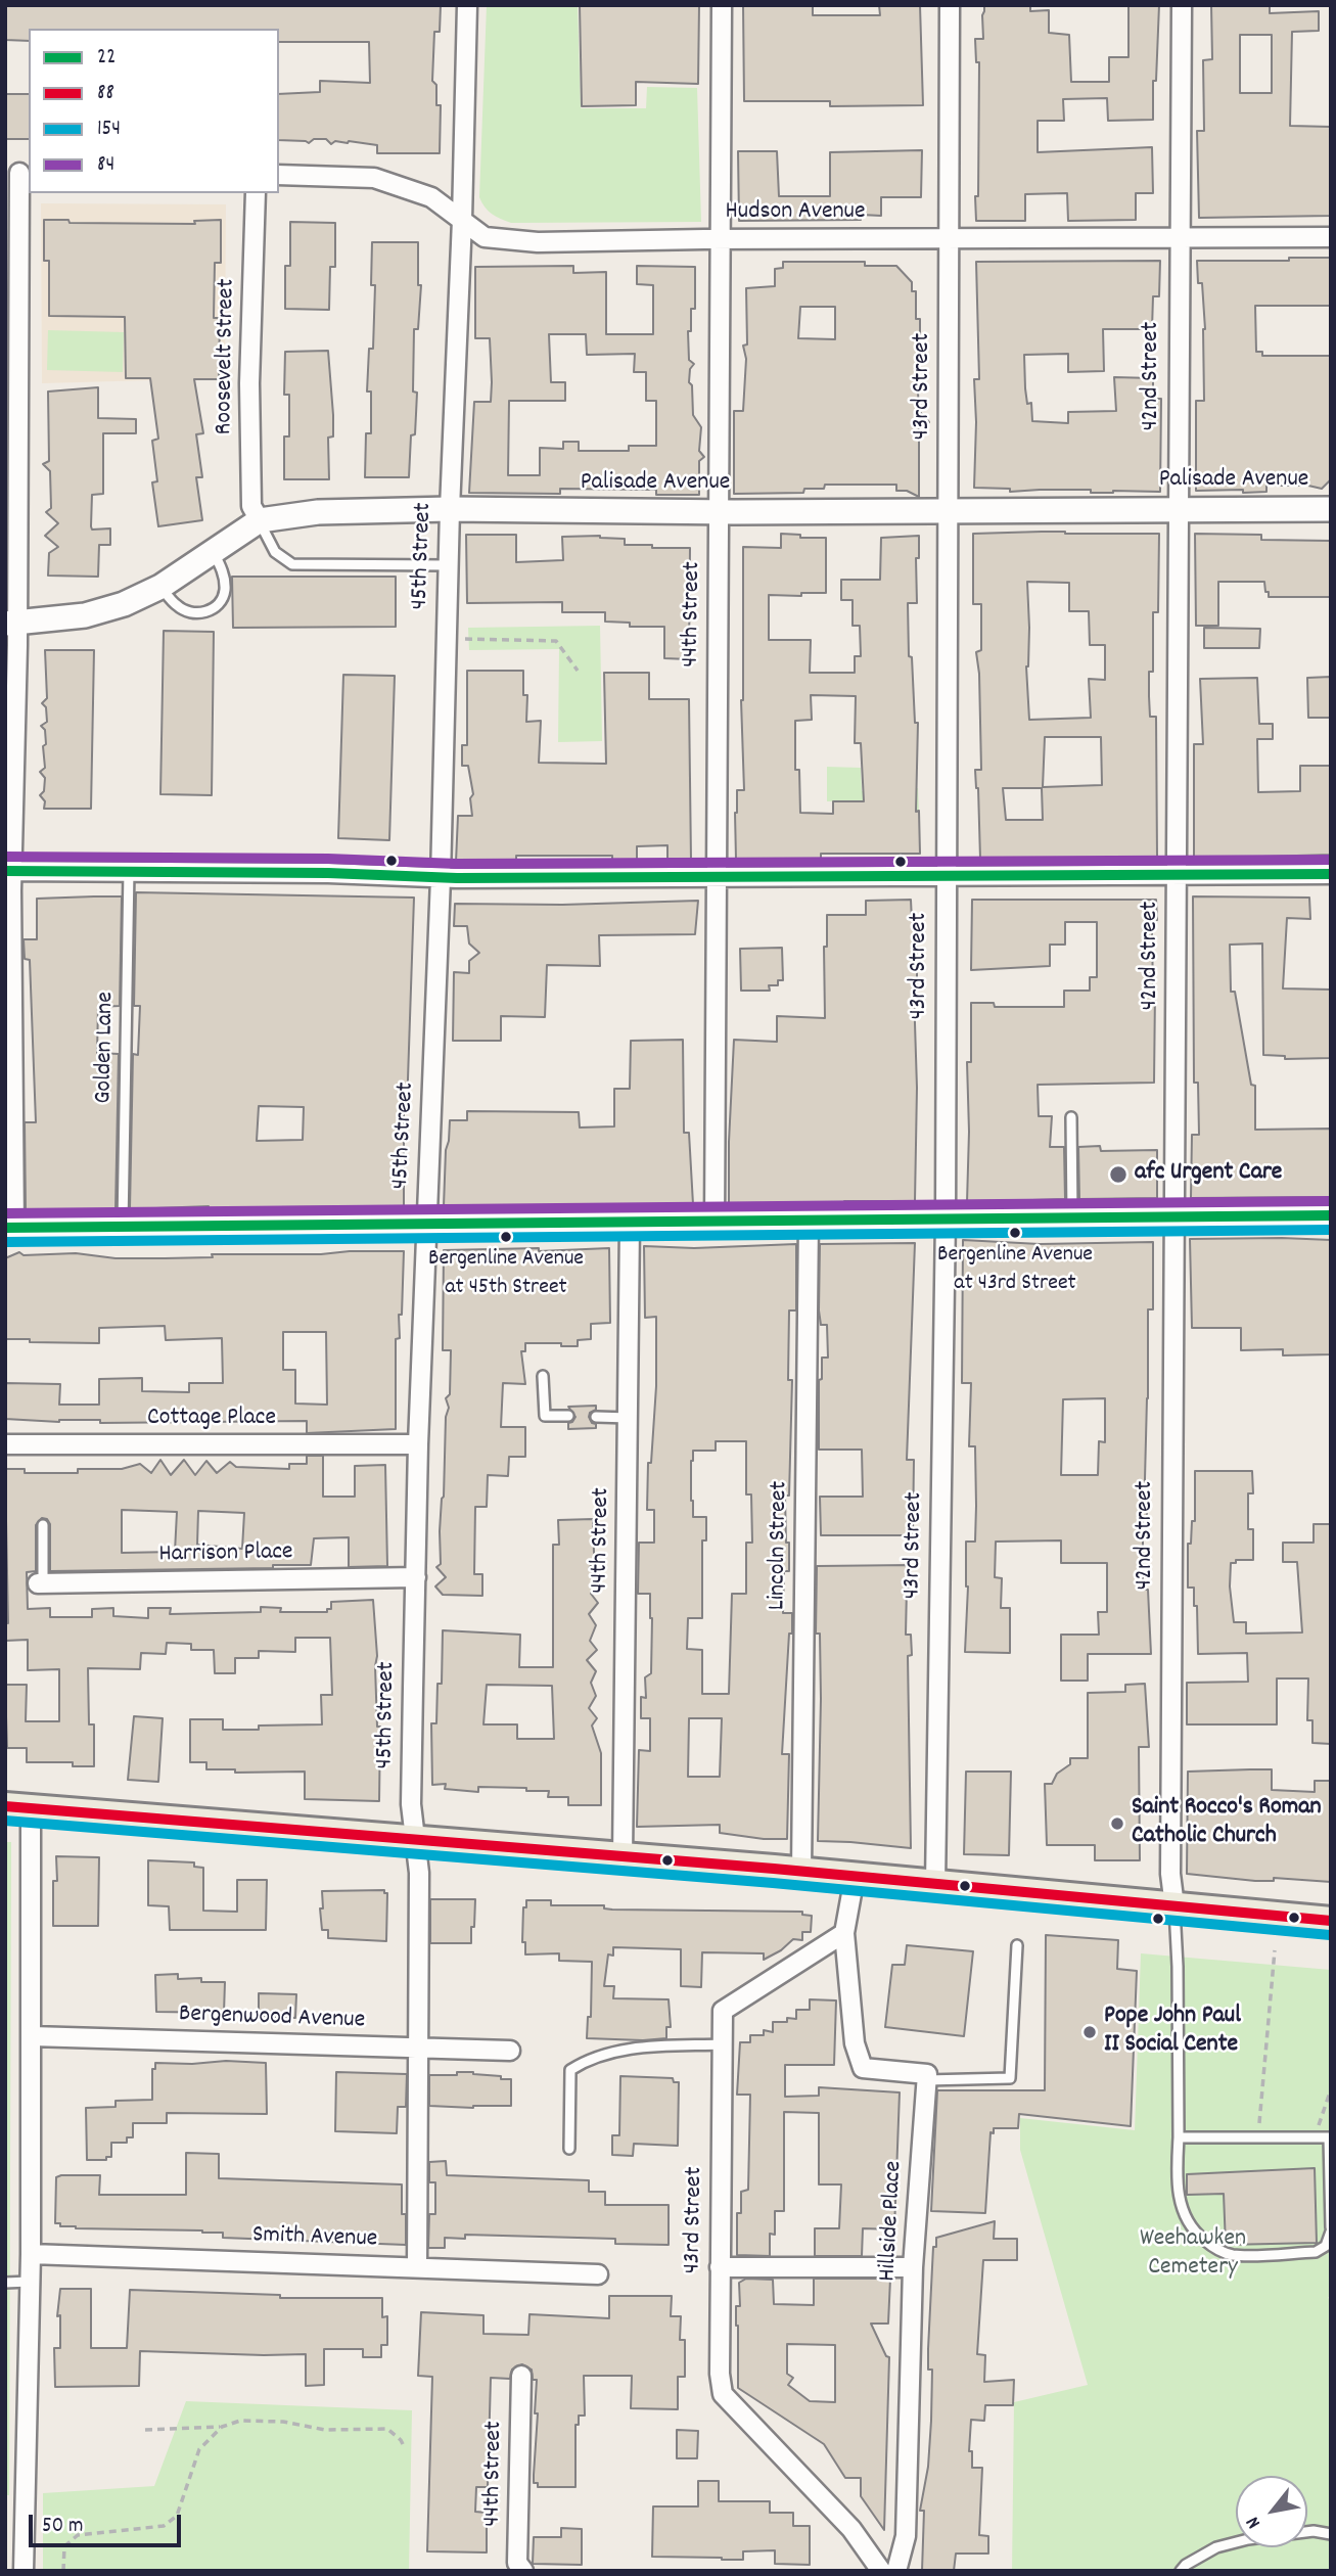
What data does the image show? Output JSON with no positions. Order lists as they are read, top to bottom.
{
  "streets": {
    "street": [
      "Hudson Avenue",
      "Roosevelt Street",
      "42nd Street",
      "43rd Street",
      "Palisade Avenue",
      "45th Street",
      "44th Street",
      "Cottage Place",
      "Lincoln Street",
      "Harrison Place",
      "Bergenwood Avenue",
      "Hillside Place",
      "Smith Avenue"
    ],
    "lane": ["Golden Lane"]
  },
  "crossings": [
    ["Hudson Avenue", "42nd Street"],
    ["Hudson Avenue", "43rd Street"],
    ["Hudson Avenue", "45th Street"],
    ["Hudson Avenue", "44th Street"],
    ["Roosevelt Street", "Palisade Avenue"],
    ["42nd Street", "Palisade Avenue"],
    ["43rd Street", "Palisade Avenue"],
    ["Palisade Avenue", "45th Street"],
    ["Palisade Avenue", "44th Street"],
    ["45th Street", "Cottage Place"],
    ["45th Street", "Harrison Place"],
    ["45th Street", "Bergenwood Avenue"],
    ["45th Street", "Smith Avenue"]
  ],
  "parks": ["Weehawken Cemetery"],
  "places": [
    "afc Urgent Care",
    "Bergenline Avenue at 43rd Street",
    "Bergenline Avenue at 45th Street",
    "Saint Rocco's Roman Catholic Church",
    "Pope John Paul II Social Cente"
  ],
  "lines": [
    "transit line 84",
    "transit line 22",
    "transit line 154",
    "transit line 88"
  ],
  "legend": [
    "22",
    "88",
    "154",
    "84"
  ],
  "scale_bar": "50 m",
  "north": "bottom left"
}
